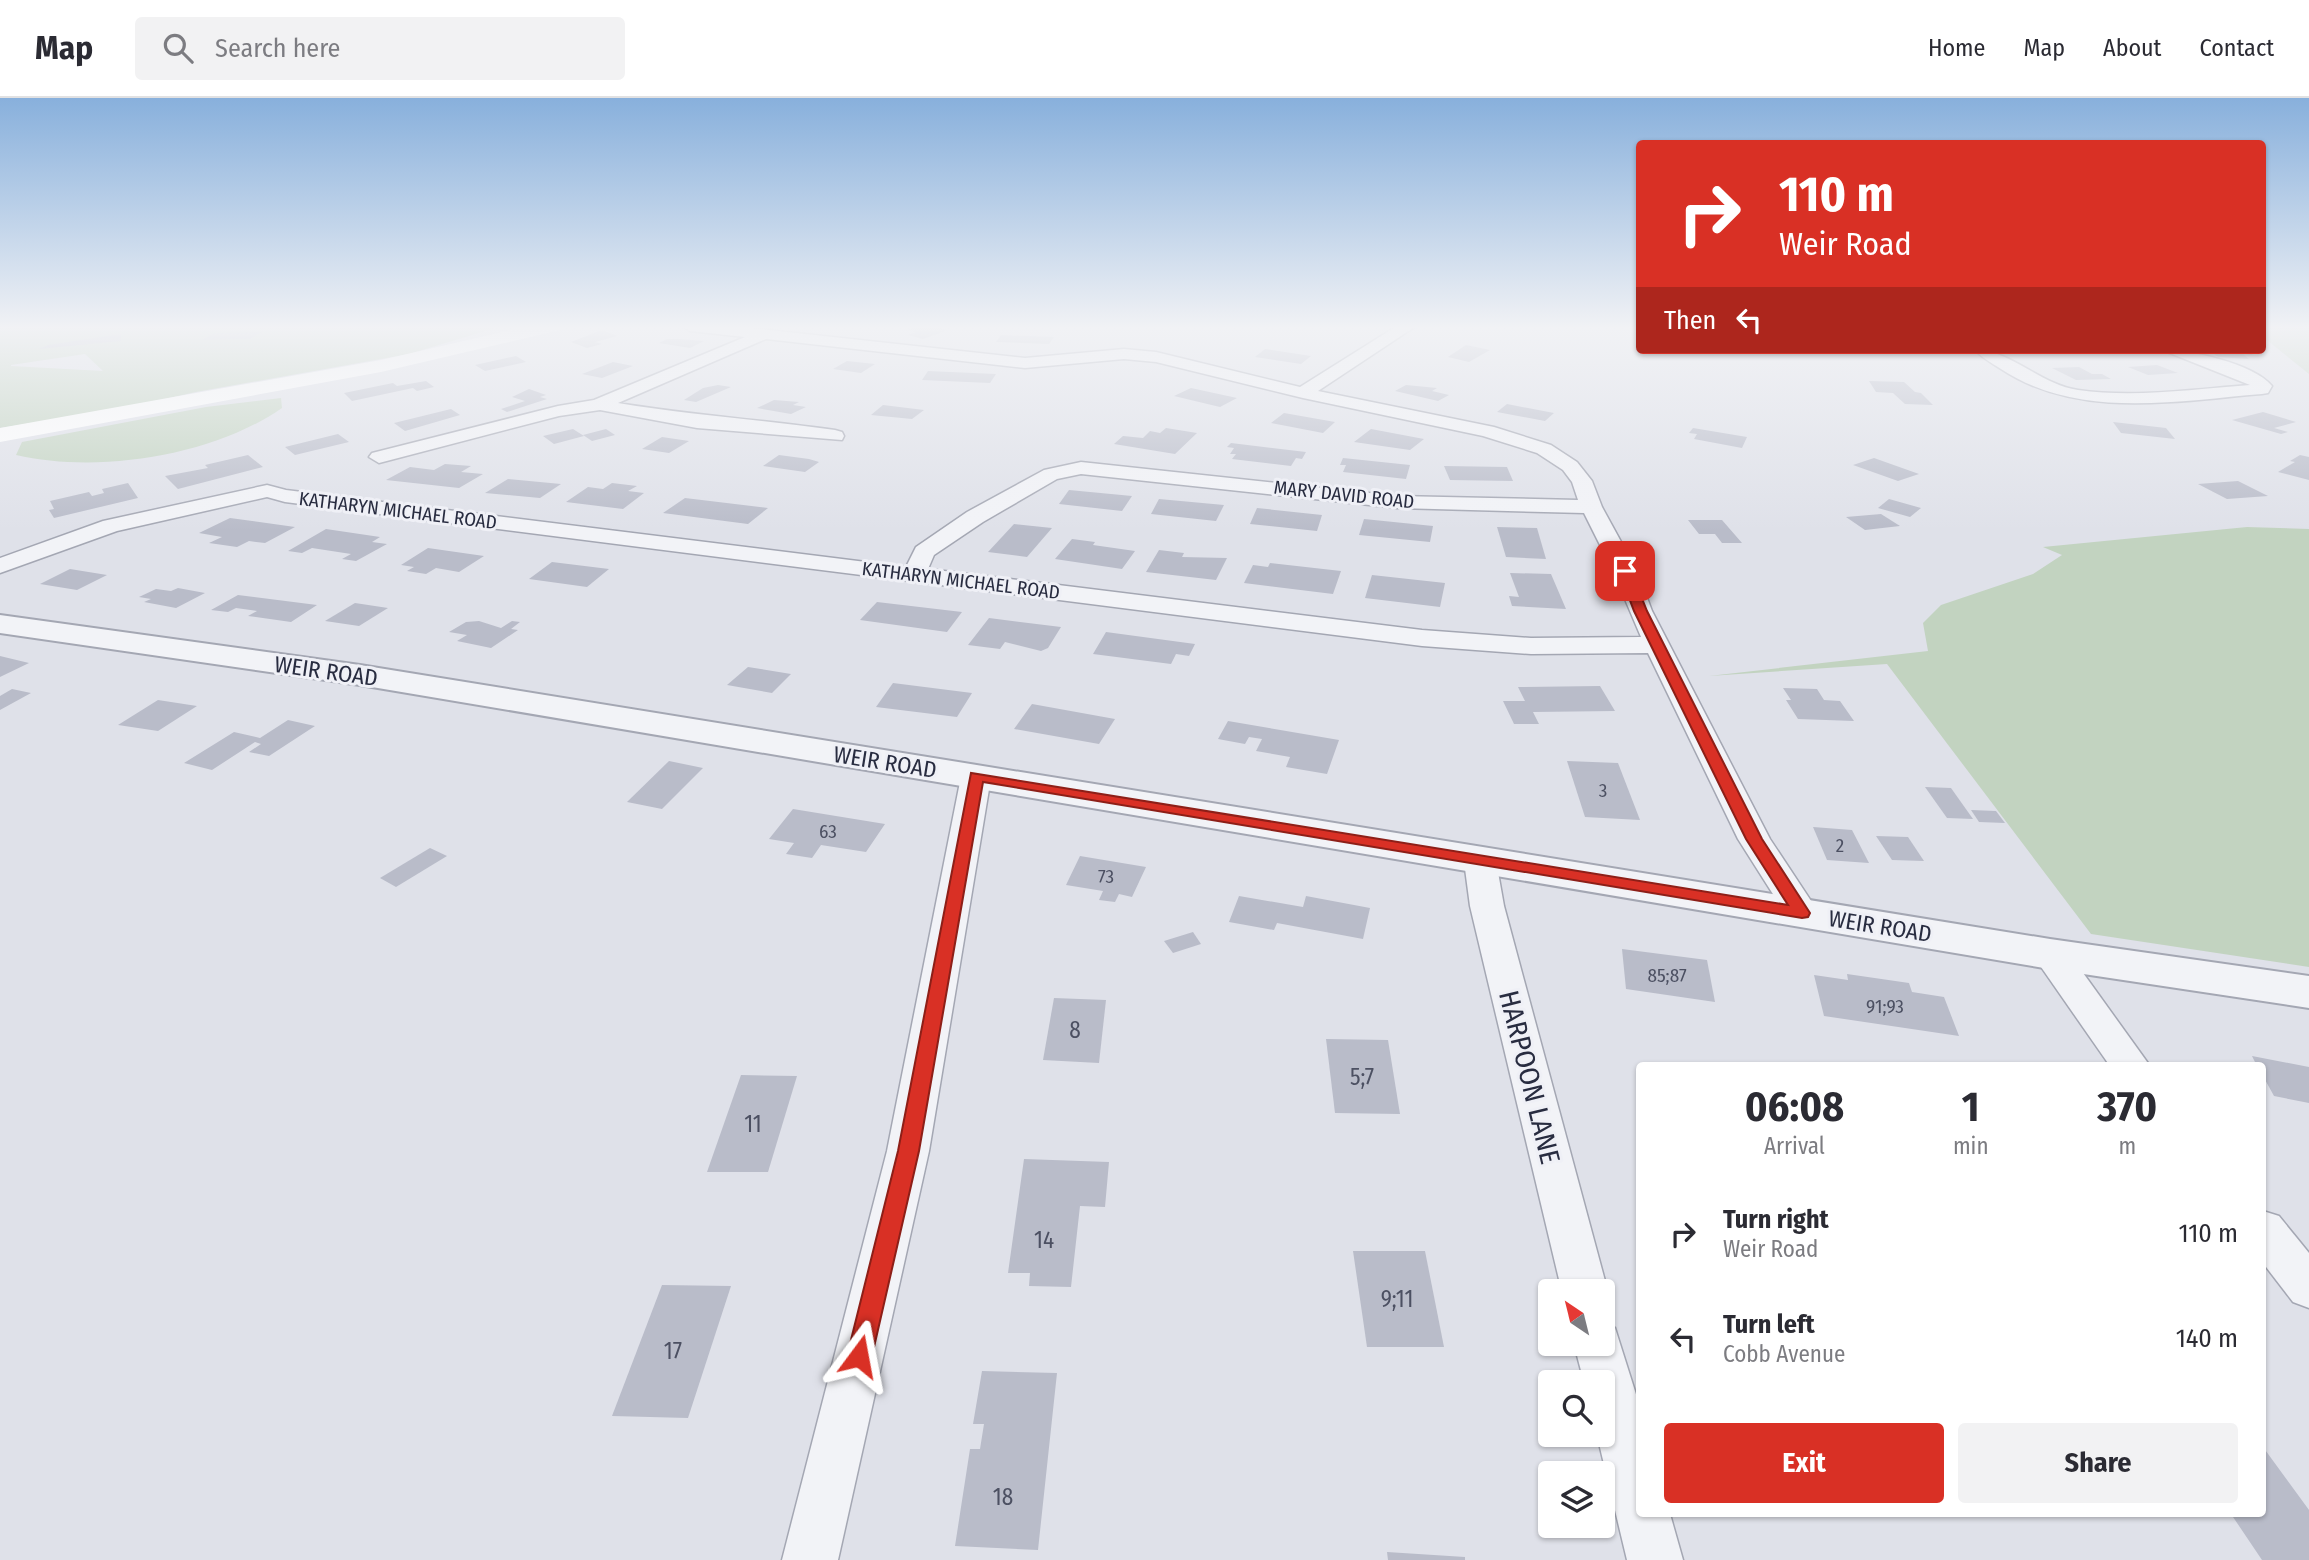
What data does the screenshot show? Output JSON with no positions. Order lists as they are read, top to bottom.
{
  "streets": {
    "street": [
      "MARY DAVID ROAD",
      "KATHARYN MICHAEL ROAD",
      "WEIR ROAD",
      "HARPOON LANE"
    ]
  },
  "crossings": [
    ["MARY DAVID ROAD", "KATHARYN MICHAEL ROAD"],
    ["WEIR ROAD", "HARPOON LANE"]
  ],
  "house_numbers": [
    "3",
    "63",
    "2",
    "73",
    "85;87",
    "91;93",
    "8",
    "5;7",
    "11",
    "14",
    "9;11",
    "17",
    "18"
  ],
  "north": "top left",
  "page": {
    "header": "Map",
    "search": "Search here",
    "nav": [
      "Home",
      "Map",
      "About",
      "Contact"
    ],
    "turn": ["110 m", "Weir Road"],
    "then": "Then",
    "eta": [
      "06:08",
      "Arrival",
      "1",
      "min",
      "370",
      "m"
    ],
    "list": [
      {
        "name": "Turn right",
        "note": "Weir Road",
        "value": "110 m"
      },
      {
        "name": "Turn left",
        "note": "Cobb Avenue",
        "value": "140 m"
      }
    ],
    "buttons": ["Exit", "Share"]
  }
}
